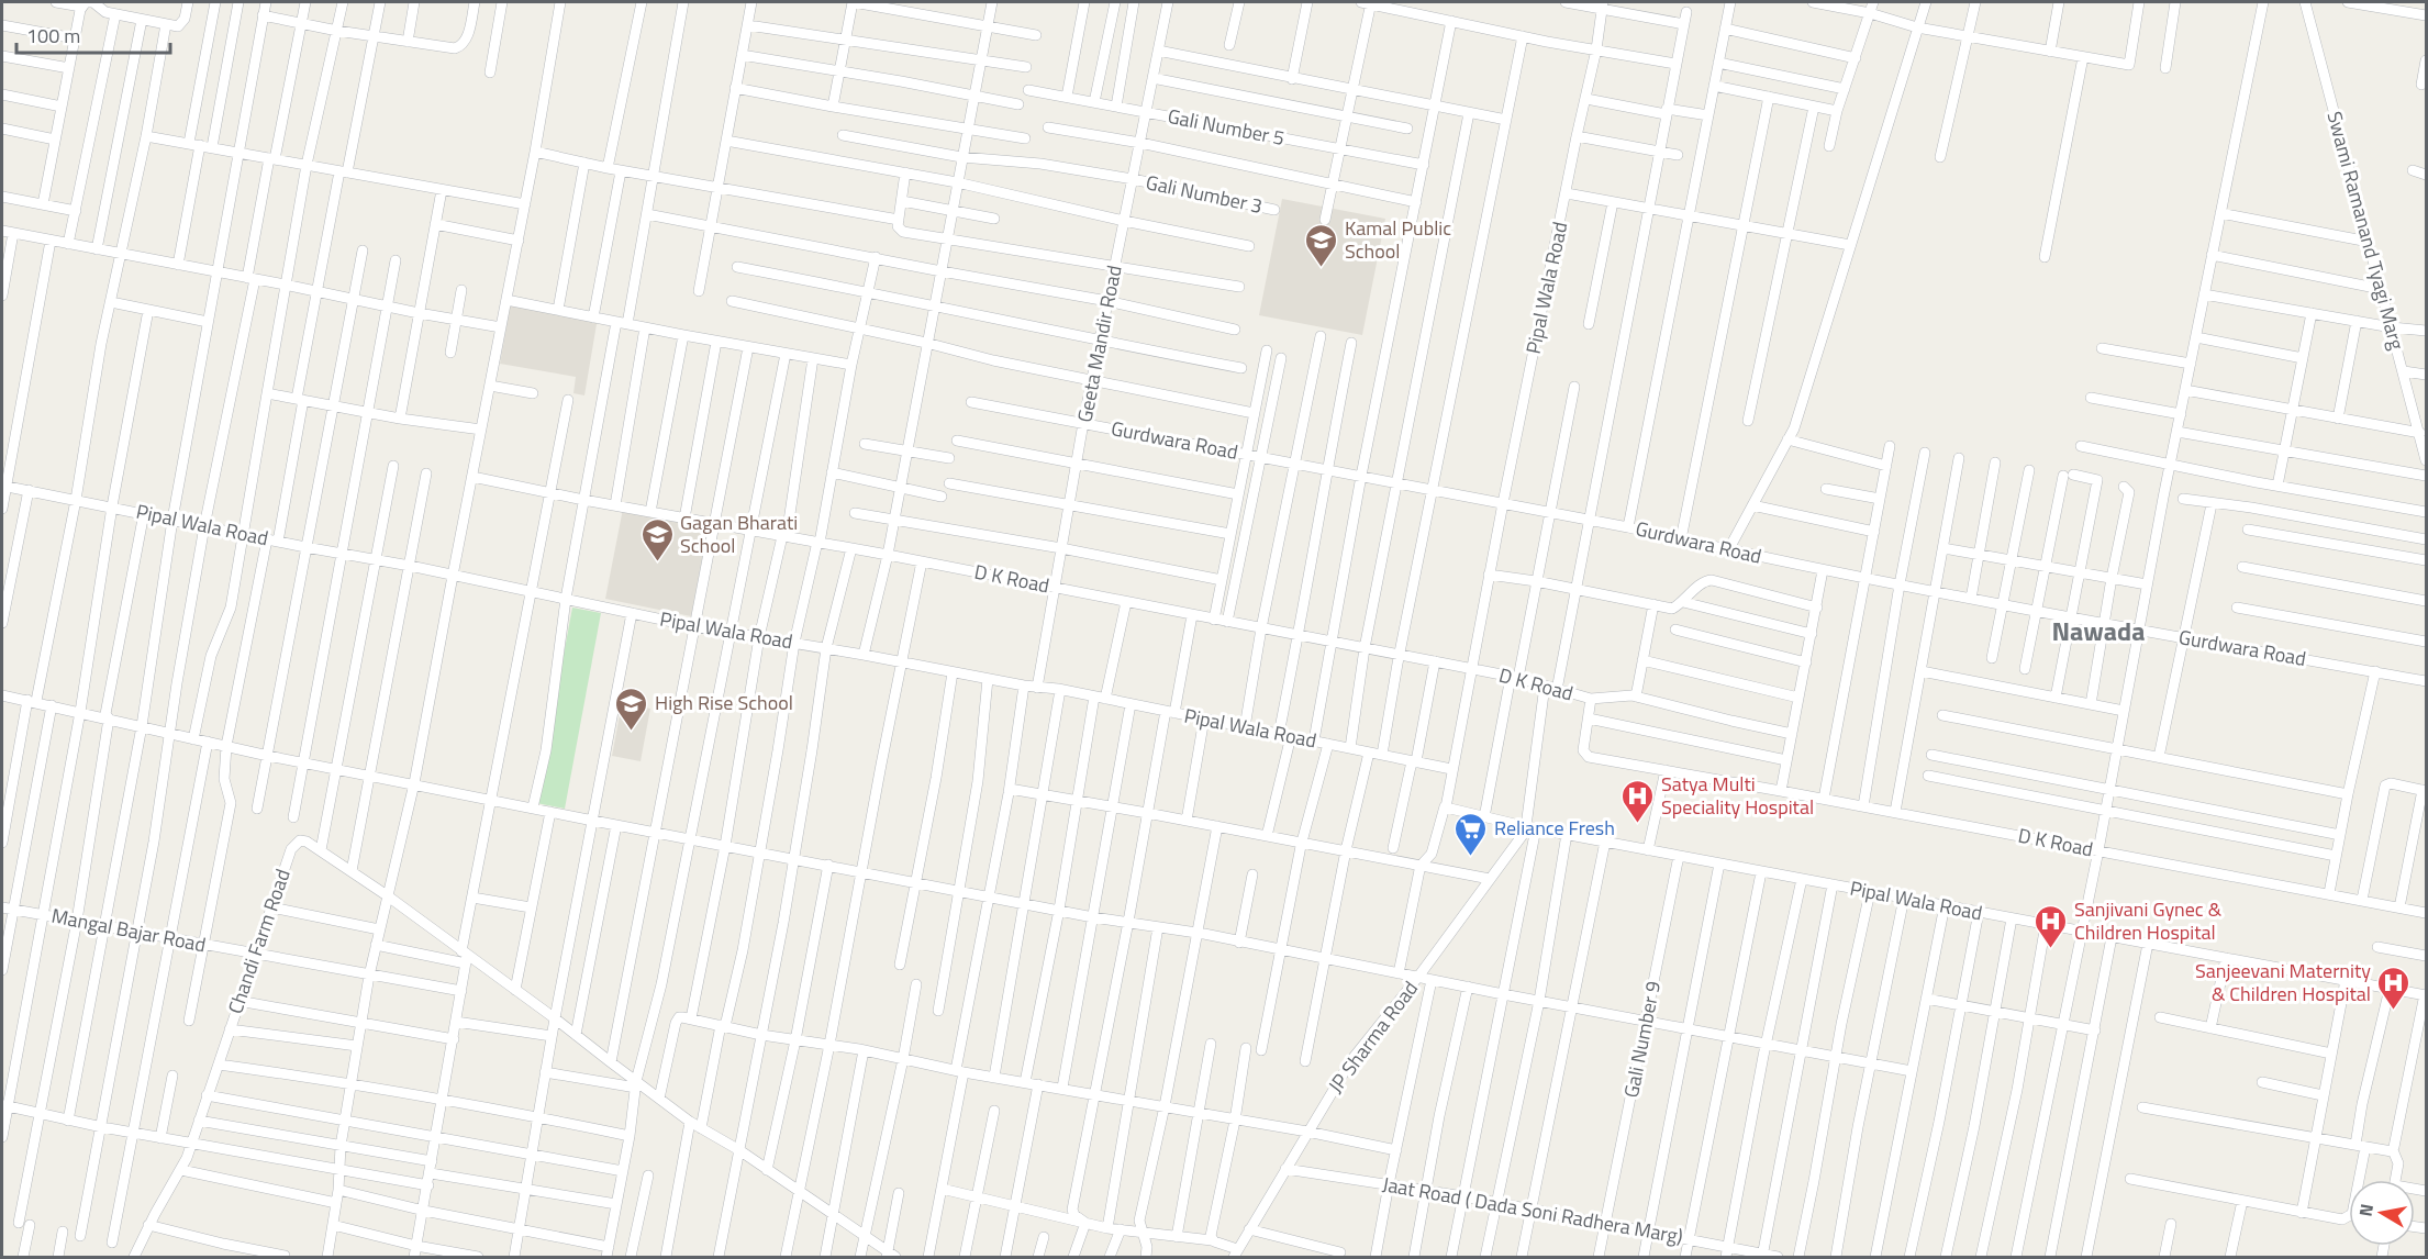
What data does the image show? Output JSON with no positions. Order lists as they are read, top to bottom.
{
  "streets": {
    "street": [
      "Gali Number 5",
      "Gali Number 3",
      "Swami Ramanand Tyagi Marg",
      "Pipal Wala Road",
      "Geeta Mandir Road",
      "Gurdwara Road",
      "D K Road",
      "Mangal Bajar Road",
      "Chandi Farm Road",
      "JP Sharma Road",
      "Gali Number 9",
      "Jaat Road ( Dada Soni Radhera Marg)"
    ]
  },
  "crossings": [
    ["Gali Number 5", "Geeta Mandir Road"],
    ["Gali Number 3", "Geeta Mandir Road"],
    ["Pipal Wala Road", "Geeta Mandir Road"],
    ["Pipal Wala Road", "Gurdwara Road"],
    ["Pipal Wala Road", "D K Road"],
    ["Pipal Wala Road", "JP Sharma Road"],
    ["Pipal Wala Road", "Gali Number 9"],
    ["Geeta Mandir Road", "Gurdwara Road"],
    ["Geeta Mandir Road", "D K Road"],
    ["Mangal Bajar Road", "Chandi Farm Road"],
    ["JP Sharma Road", "Jaat Road ( Dada Soni Radhera Marg)"],
    ["Gali Number 9", "Jaat Road ( Dada Soni Radhera Marg)"]
  ],
  "districts": ["Nawada"],
  "places": {
    "school or university": ["Kamal Public School", "Gagan Bharati School", "High Rise School"],
    "hospital": ["Satya Multi Speciality Hospital", "Sanjivani Gynec & Children Hospital", "Sanjeevani Maternity & Children Hospital"],
    "supermarket": ["Reliance Fresh"]
  },
  "scale_bar": "100 m",
  "north": "left"
}
